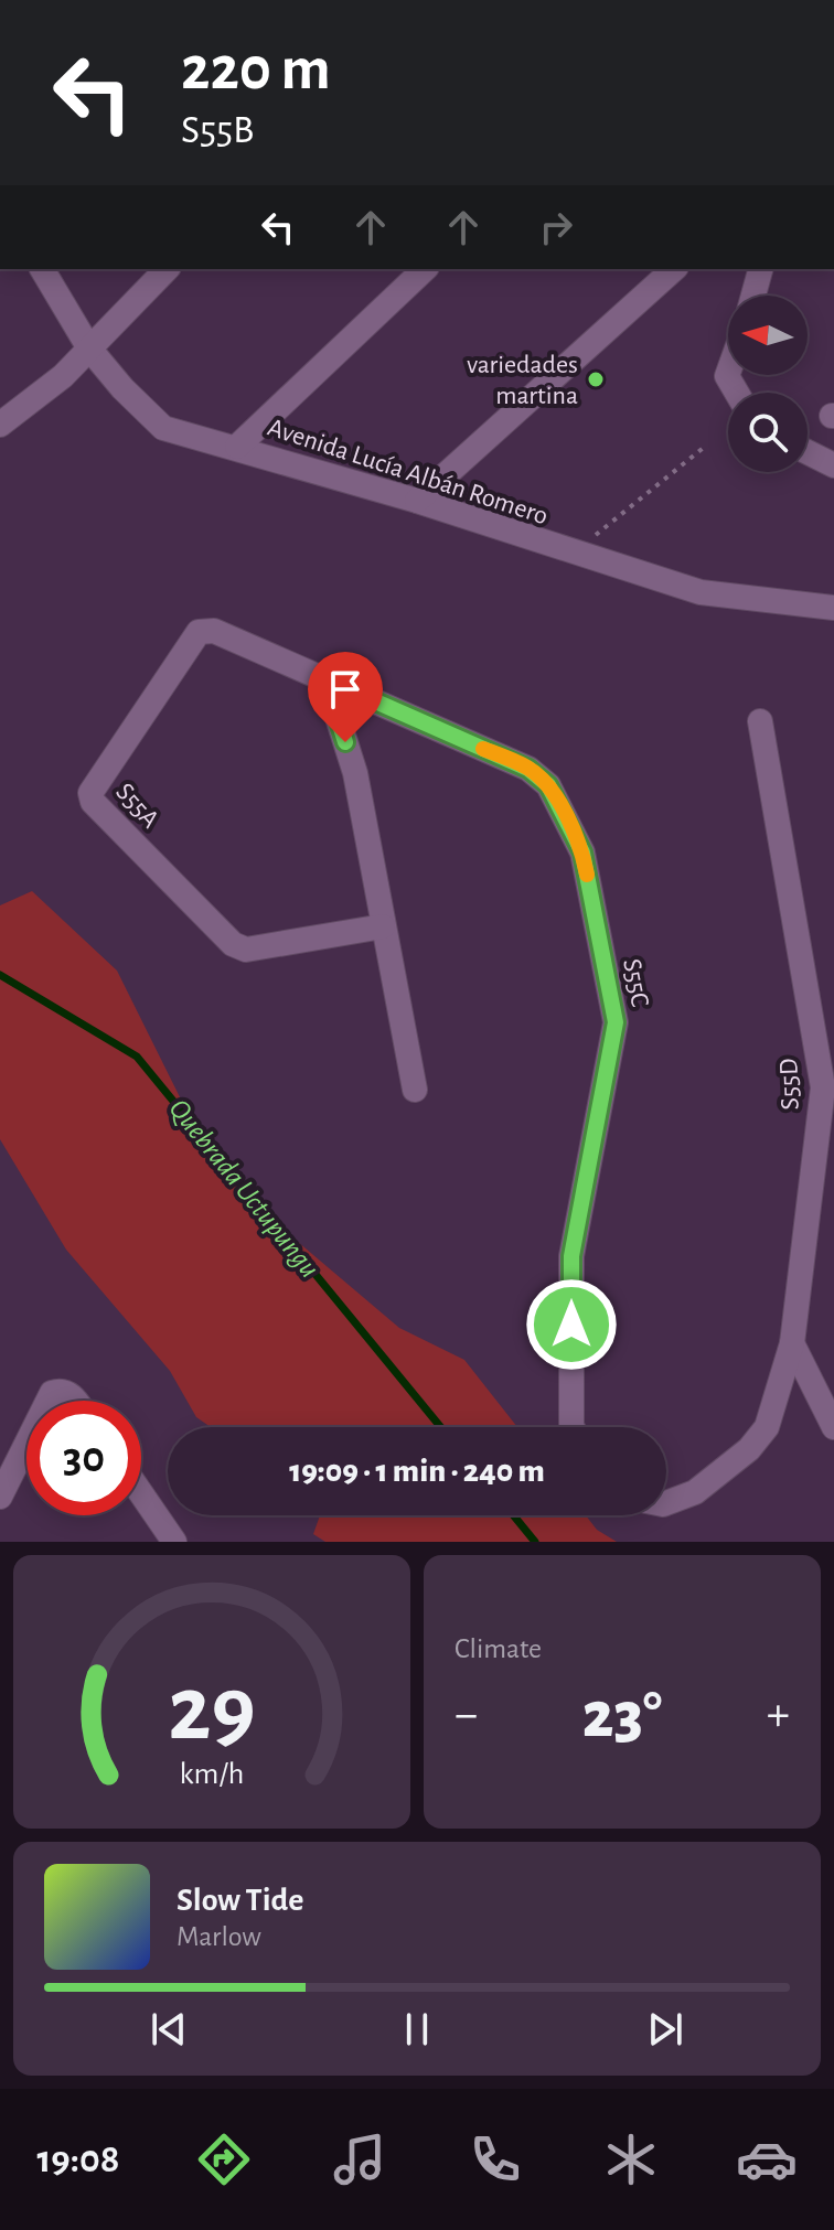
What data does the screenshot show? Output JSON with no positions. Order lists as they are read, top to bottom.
{
  "streets": {
    "street": [
      "Avenida Lucía Albán Romero",
      "S55A",
      "S55C",
      "S55D"
    ]
  },
  "crossings": [
    ["S55A", "S55C"]
  ],
  "water": ["Quebrada Uctupungu"],
  "places": ["variedades martina"],
  "north": "left",
  "page": {
    "turn": ["220 m", "S55B"],
    "limit": "30",
    "trip": "19:09 · 1 min · 240 m",
    "tile": "Climate",
    "heat": ["−", "23°", "+"],
    "song": ["Slow Tide", "Marlow"],
    "tabs": "19:08",
    "gauge": ["29", "km/h"]
  }
}
